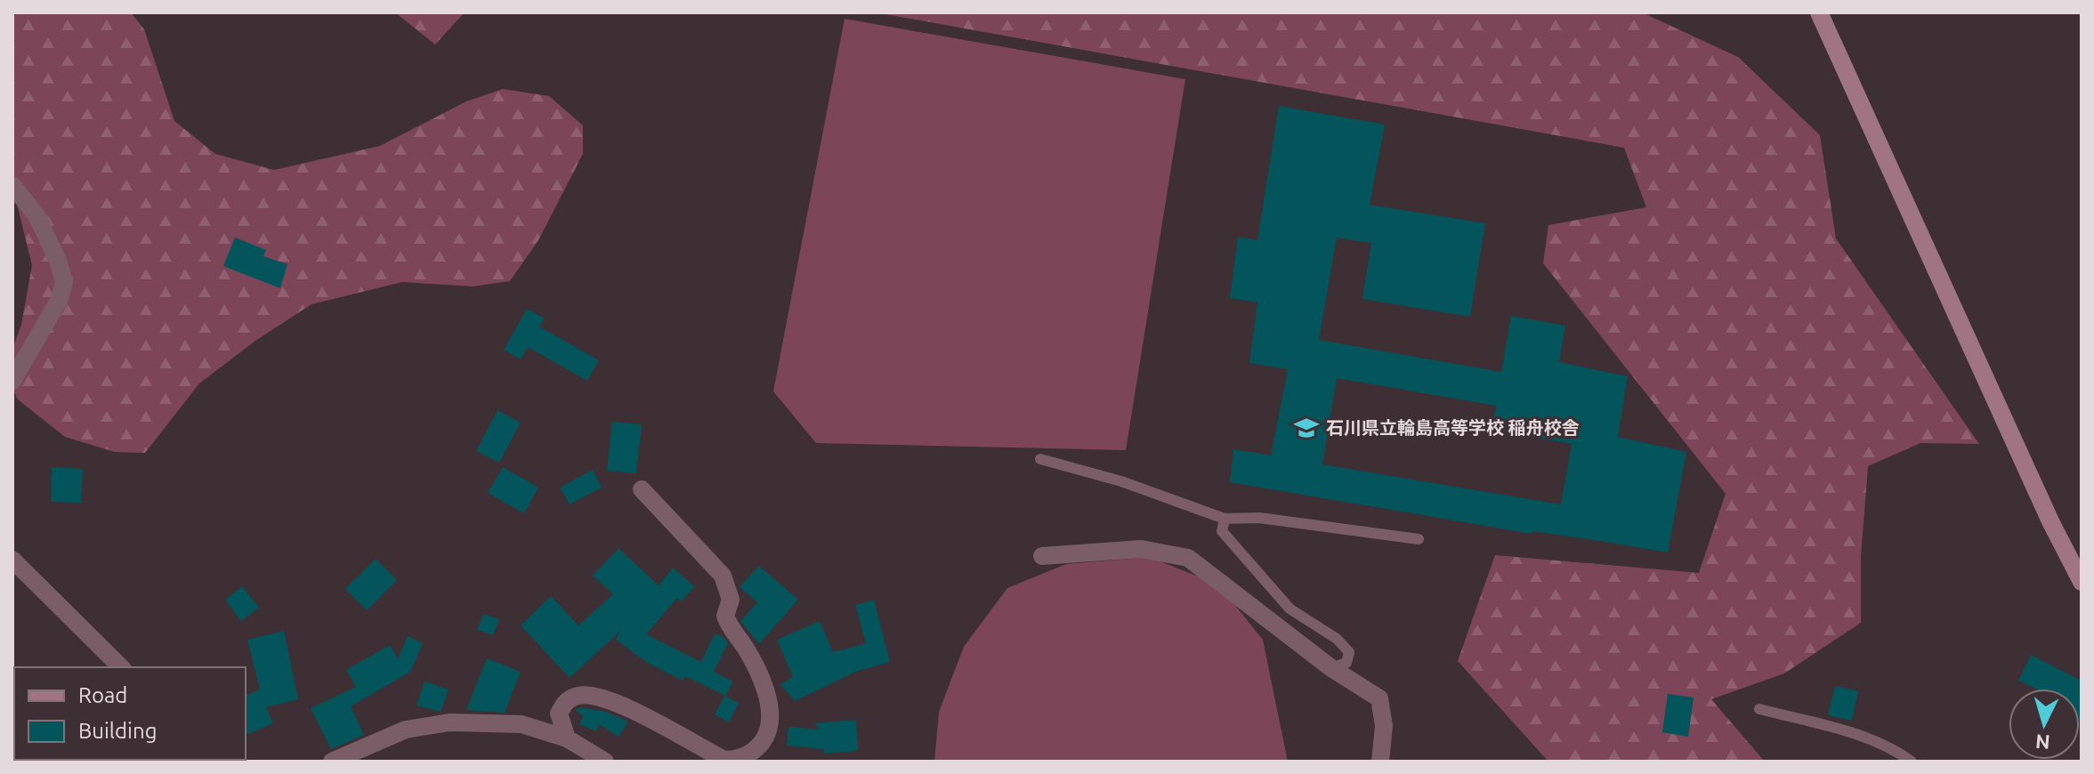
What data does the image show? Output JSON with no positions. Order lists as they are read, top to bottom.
{
  "places": {
    "school or university": ["石川県立輪島高等学校 稲舟校舎"]
  },
  "legend": ["Road", "Building"],
  "north": "bottom"
}
